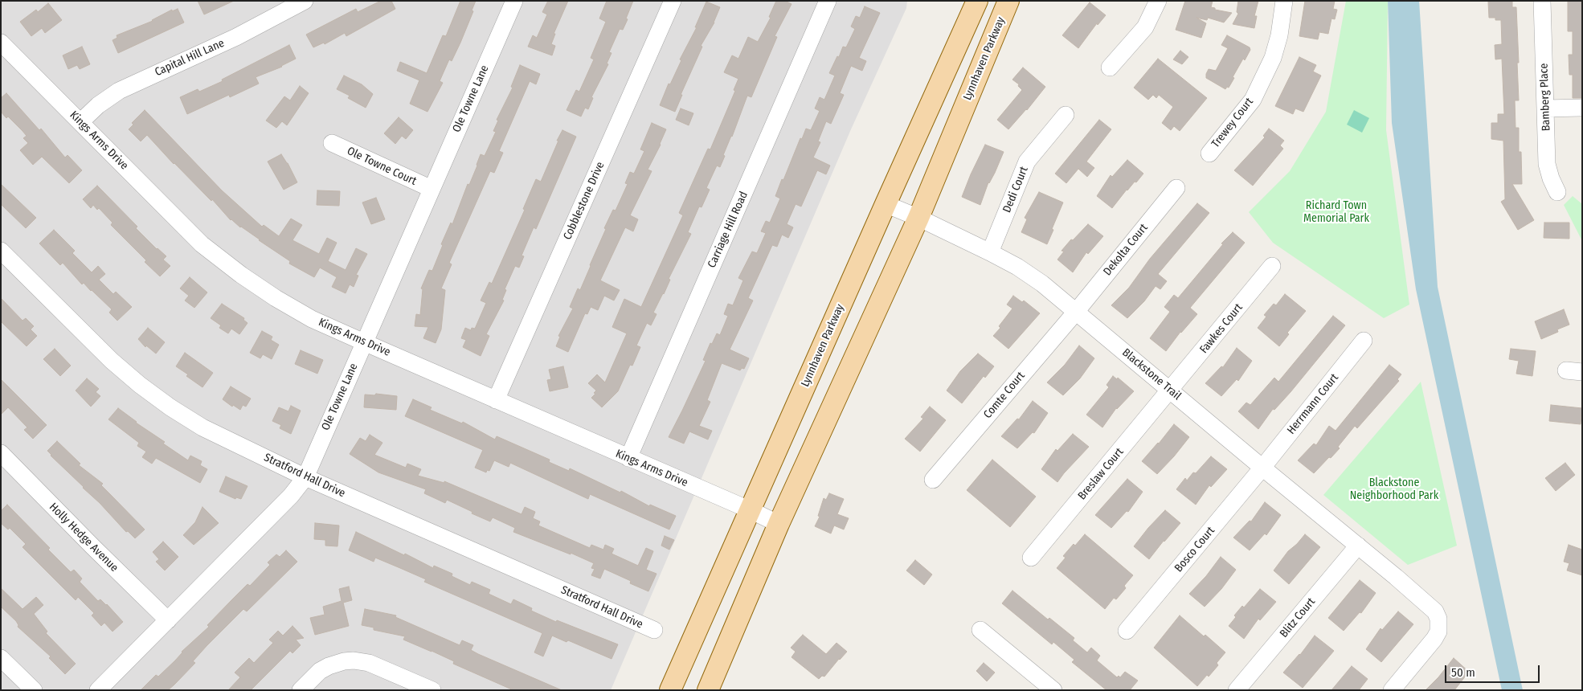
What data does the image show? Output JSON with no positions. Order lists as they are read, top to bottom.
{
  "streets": {
    "main road": ["Lynnhaven Parkway"],
    "street": [
      "Capital Hill Lane",
      "Bamberg Place",
      "Ole Towne Lane",
      "Trewey Court",
      "Kings Arms Drive",
      "Ole Towne Court",
      "Dedi Court",
      "Cobblestone Drive",
      "Carriage Hill Road",
      "Dekolta Court",
      "Fawkes Court",
      "Blackstone Trail",
      "Comte Court",
      "Herrmann Court",
      "Breslaw Court",
      "Stratford Hall Drive",
      "Holly Hedge Avenue",
      "Bosco Court",
      "Blitz Court"
    ]
  },
  "crossings": [
    ["Capital Hill Lane", "Kings Arms Drive"],
    ["Lynnhaven Parkway", "Kings Arms Drive"],
    ["Lynnhaven Parkway", "Blackstone Trail"],
    ["Ole Towne Lane", "Kings Arms Drive"],
    ["Ole Towne Lane", "Ole Towne Court"],
    ["Ole Towne Lane", "Stratford Hall Drive"],
    ["Ole Towne Lane", "Holly Hedge Avenue"],
    ["Kings Arms Drive", "Cobblestone Drive"],
    ["Kings Arms Drive", "Carriage Hill Road"],
    ["Dedi Court", "Blackstone Trail"],
    ["Dekolta Court", "Blackstone Trail"],
    ["Dekolta Court", "Comte Court"],
    ["Fawkes Court", "Blackstone Trail"],
    ["Fawkes Court", "Breslaw Court"],
    ["Blackstone Trail", "Comte Court"],
    ["Blackstone Trail", "Herrmann Court"],
    ["Blackstone Trail", "Breslaw Court"],
    ["Blackstone Trail", "Bosco Court"],
    ["Blackstone Trail", "Blitz Court"],
    ["Herrmann Court", "Bosco Court"]
  ],
  "parks": ["Richard Town Memorial Park", "Blackstone Neighborhood Park"],
  "scale_bar": "50 m"
}
